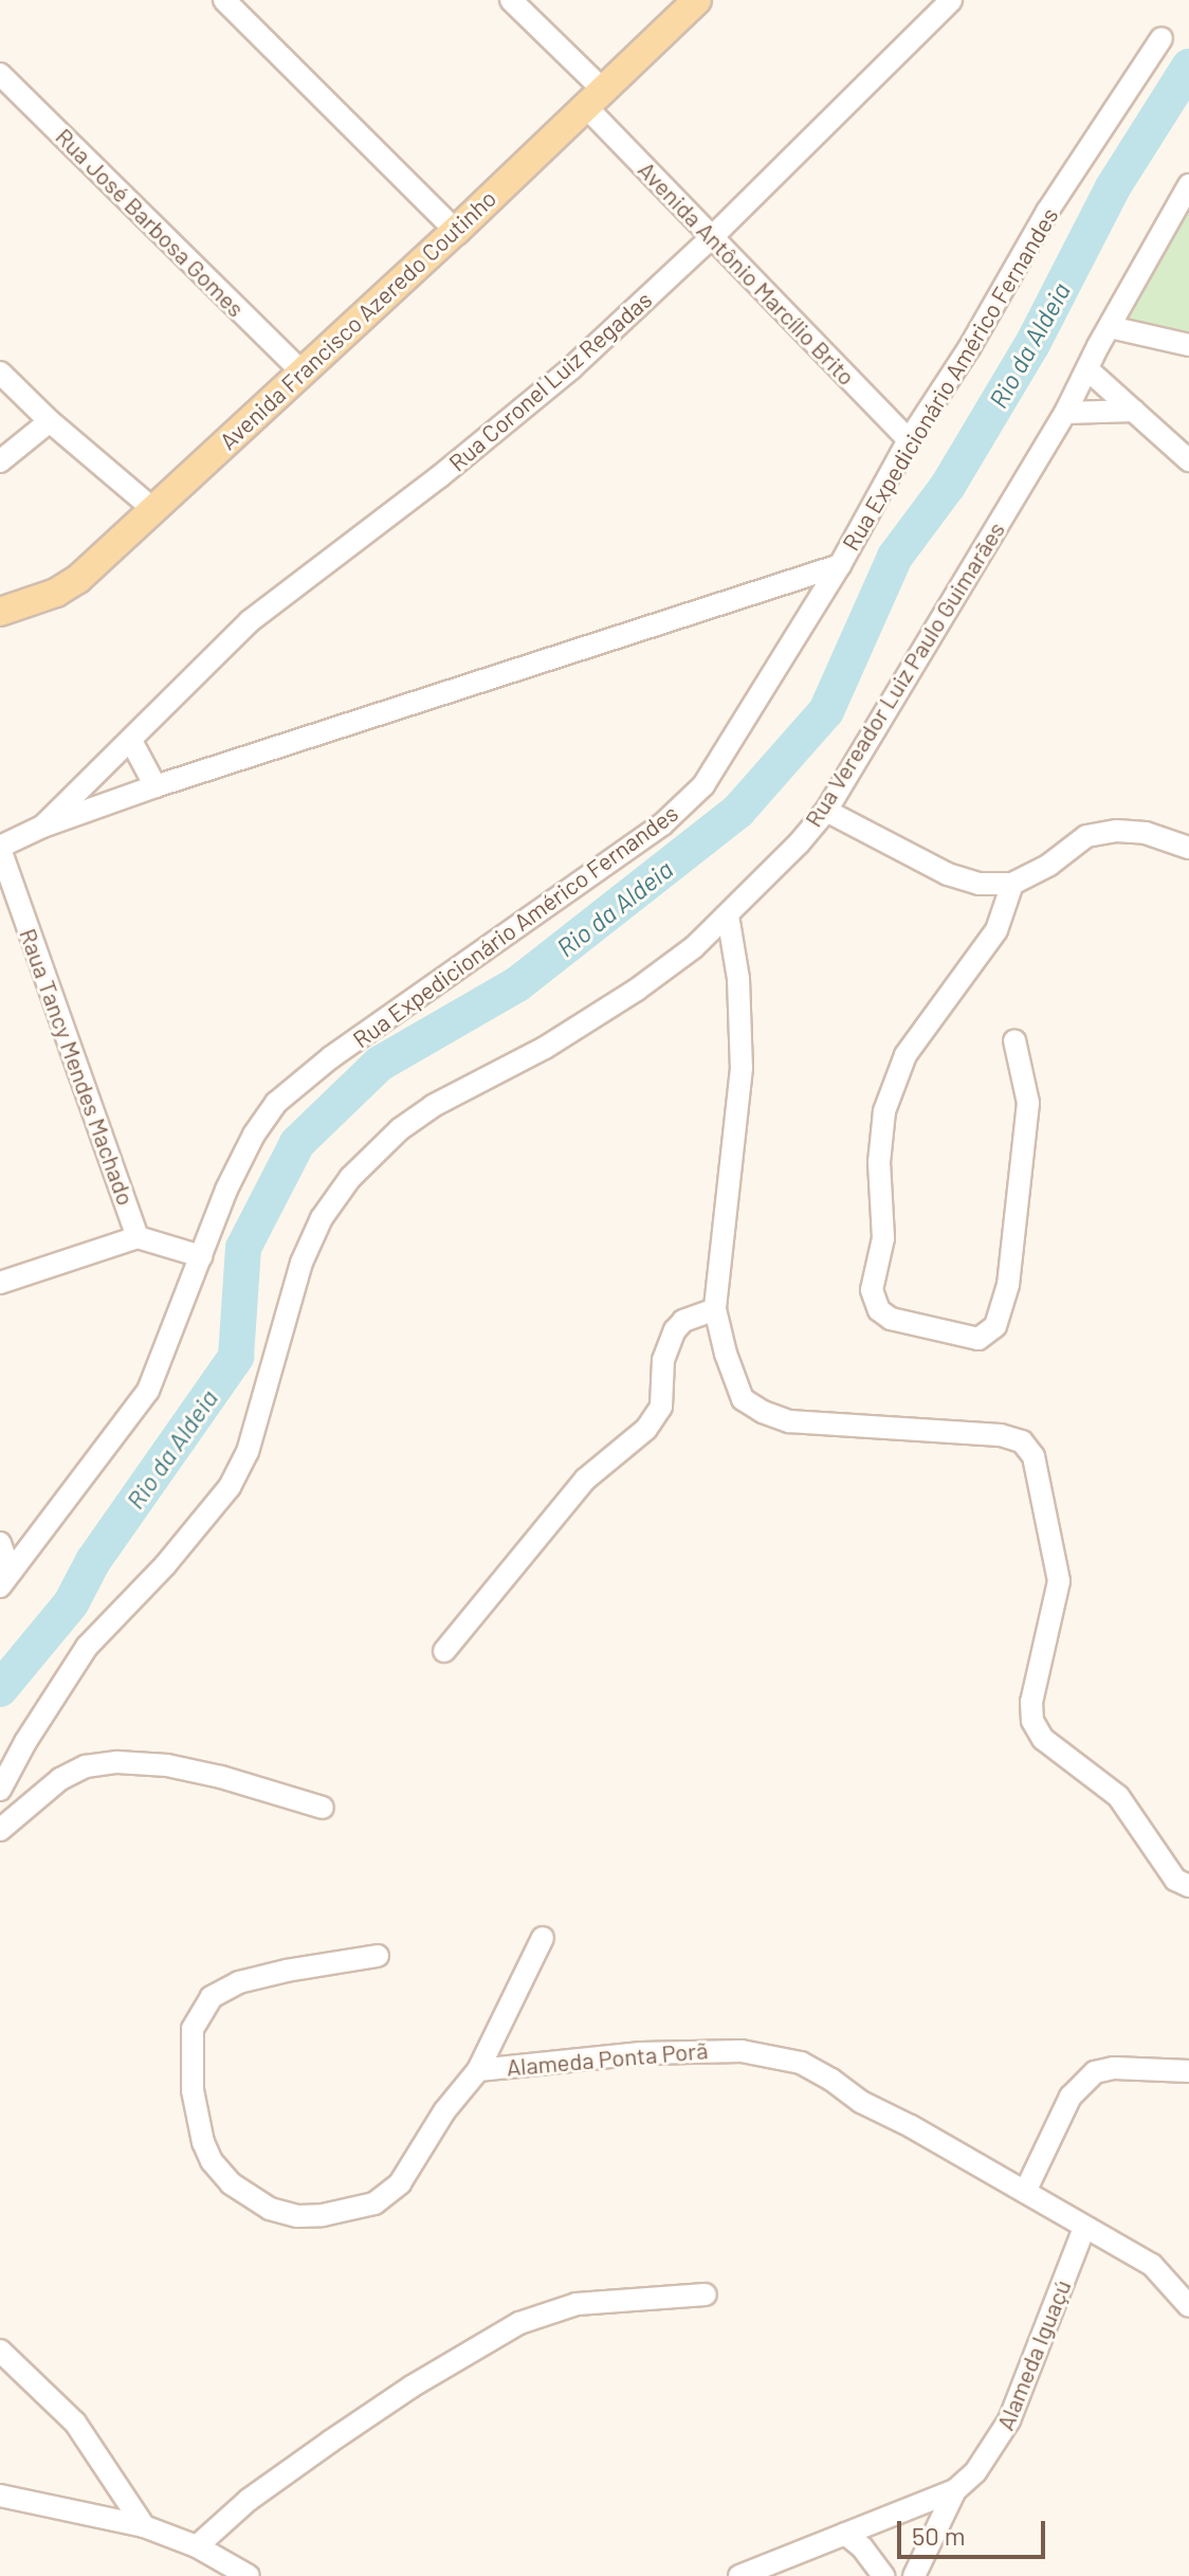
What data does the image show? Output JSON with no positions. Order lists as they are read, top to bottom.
{
  "streets": {
    "main road": ["Avenida Francisco Azeredo Coutinho"],
    "street": [
      "Rua José Barbosa Gomes",
      "Avenida Antônio Marcílio Brito",
      "Rua Expedicionário Américo Fernandes",
      "Rua Coronel Luiz Regadas",
      "Rua Vereador Luiz Paulo Guimarães",
      "Raua Tancy Mendes Machado",
      "Alameda Ponta Porã",
      "Alameda Iguaçú"
    ]
  },
  "crossings": [
    ["Rua José Barbosa Gomes", "Avenida Francisco Azeredo Coutinho"],
    ["Avenida Antônio Marcílio Brito", "Avenida Francisco Azeredo Coutinho"],
    ["Avenida Antônio Marcílio Brito", "Rua Expedicionário Américo Fernandes"],
    ["Avenida Antônio Marcílio Brito", "Rua Coronel Luiz Regadas"],
    ["Rua Expedicionário Américo Fernandes", "Rua Coronel Luiz Regadas"],
    ["Rua Coronel Luiz Regadas", "Raua Tancy Mendes Machado"],
    ["Alameda Ponta Porã", "Alameda Iguaçú"]
  ],
  "water": ["Rio da Aldeia"],
  "scale_bar": "50 m"
}
